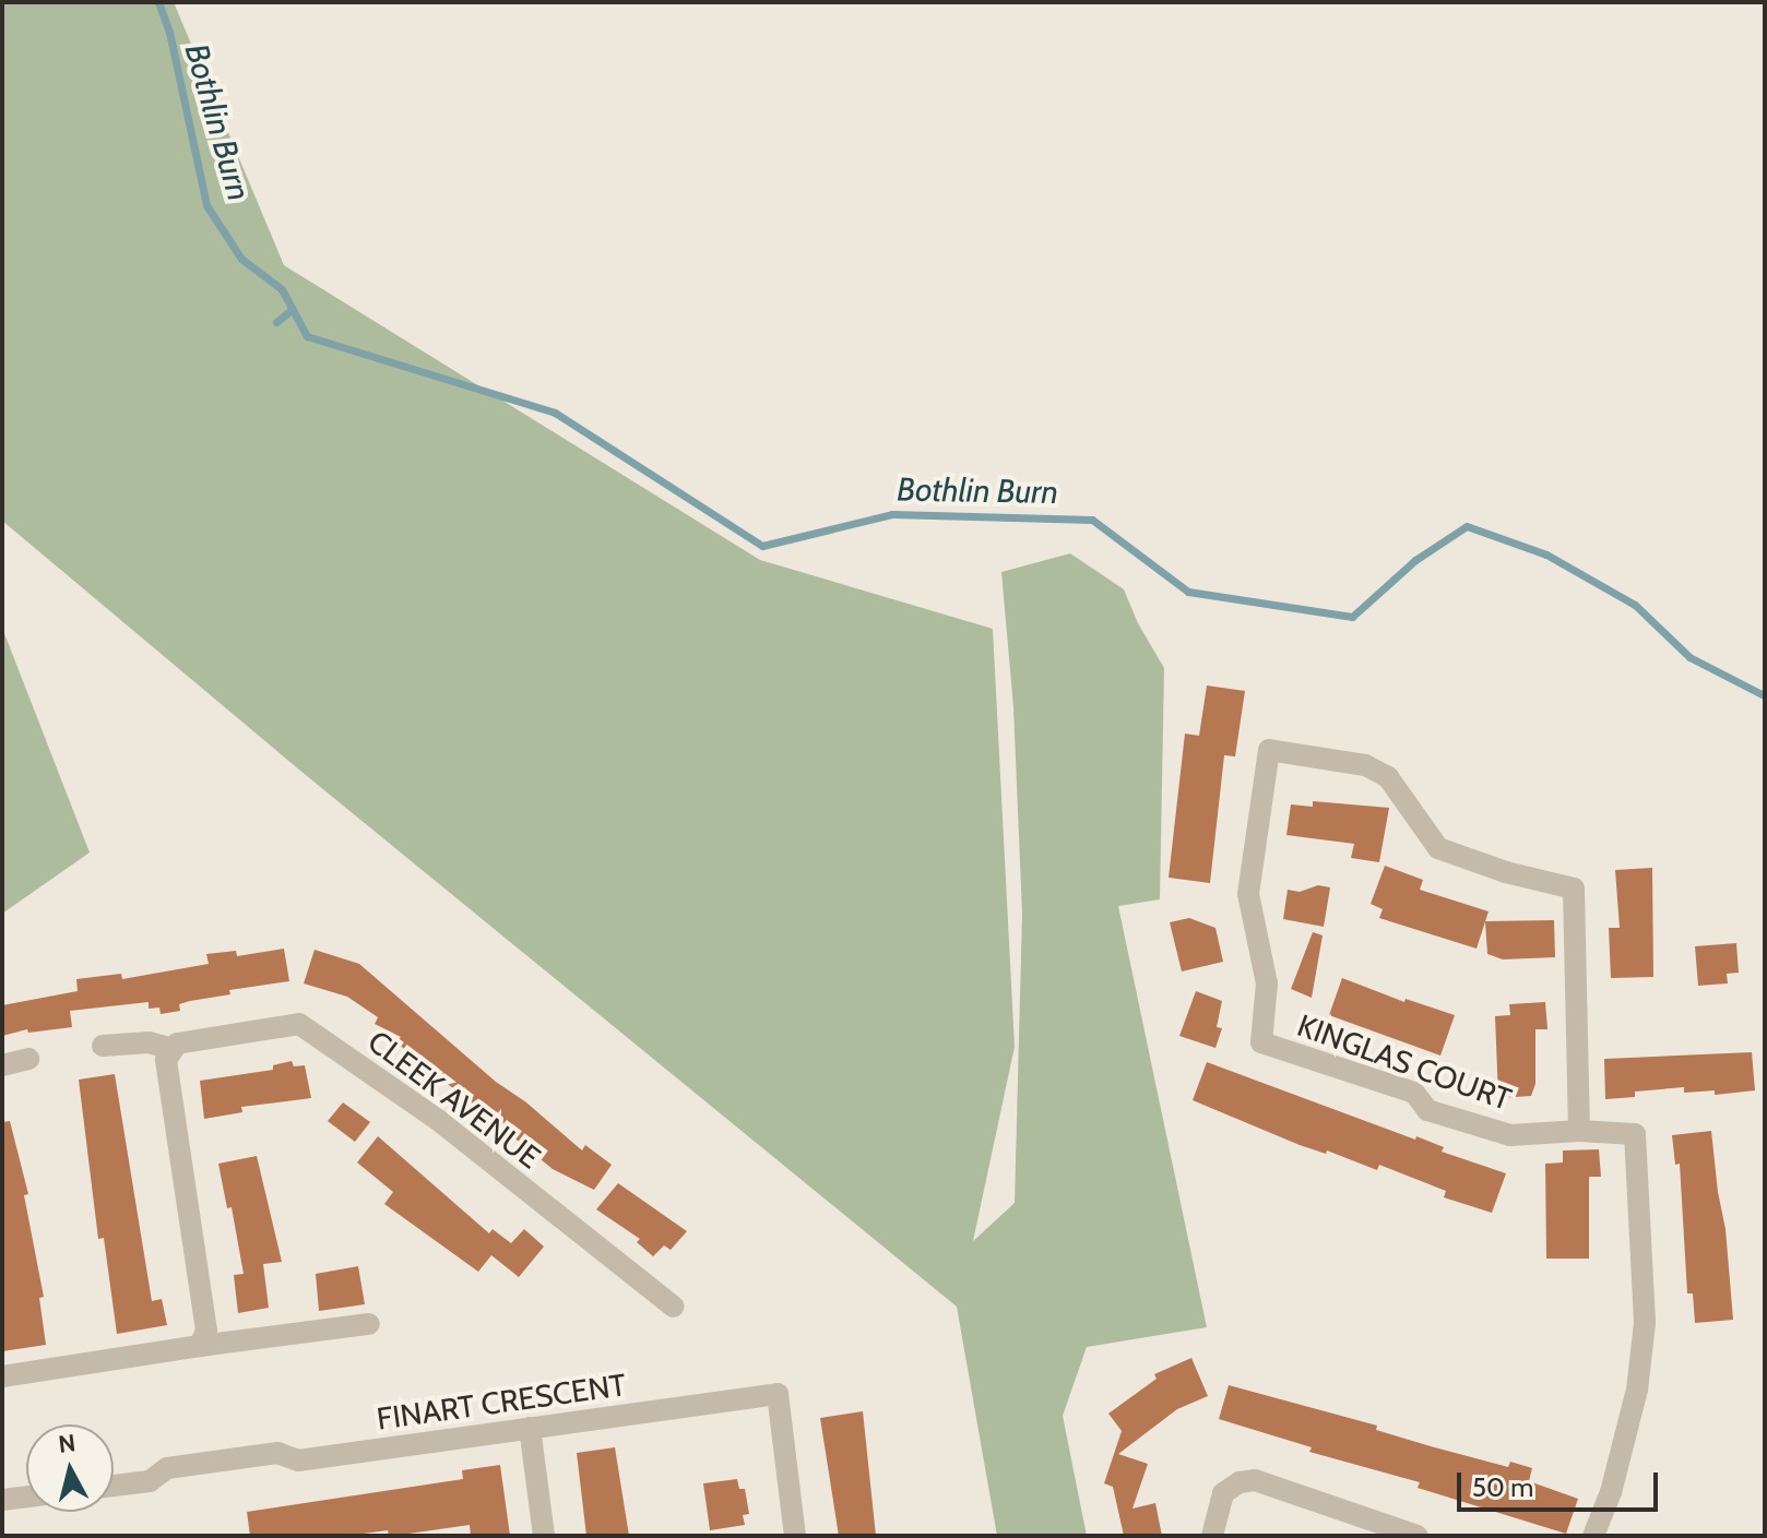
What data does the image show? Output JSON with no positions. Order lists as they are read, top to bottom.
{
  "streets": {
    "street": ["KINGLAS COURT", "CLEEK AVENUE", "FINART CRESCENT"]
  },
  "water": ["Bothlin Burn"],
  "scale_bar": "50 m",
  "north": "top"
}
